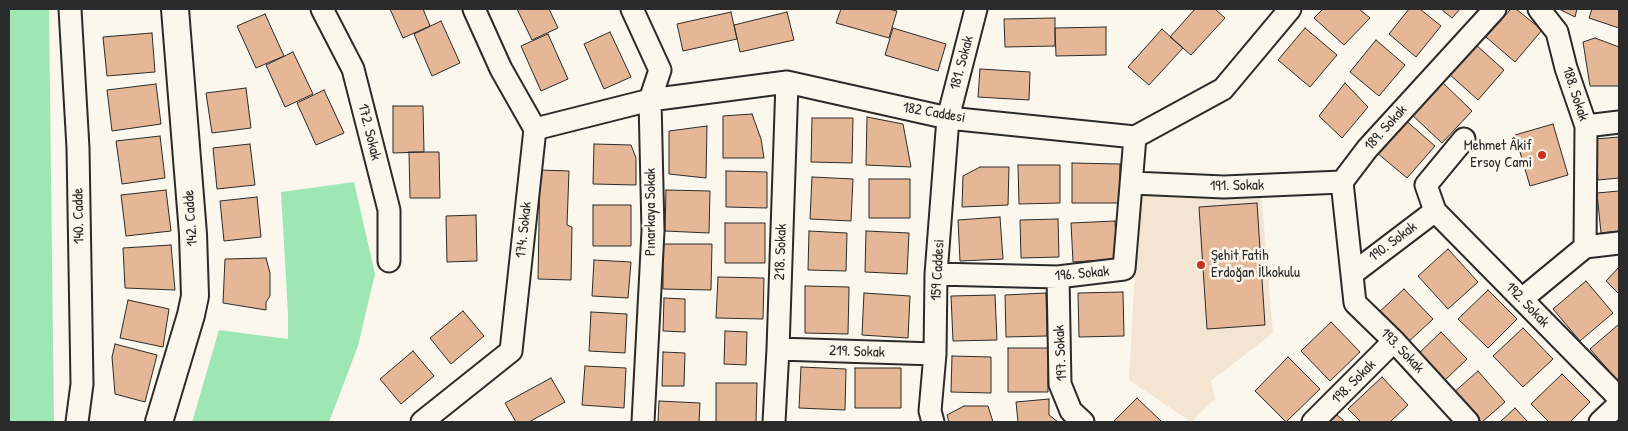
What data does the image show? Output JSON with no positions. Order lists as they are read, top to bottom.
{
  "streets": {
    "street": [
      "181. Sokak",
      "188. Sokak",
      "182 Caddesi",
      "189. Sokak",
      "172. Sokak",
      "191. Sokak",
      "Pınarkaya Sokak",
      "140. Cadde",
      "142. Cadde",
      "174. Sokak",
      "190. Sokak",
      "218. Sokak",
      "159 Caddesi",
      "196. Sokak",
      "192. Sokak",
      "193. Sokak",
      "219. Sokak",
      "197. Sokak",
      "198. Sokak"
    ]
  },
  "crossings": [
    ["181. Sokak", "182 Caddesi"],
    ["181. Sokak", "159 Caddesi"],
    ["182 Caddesi", "Pınarkaya Sokak"],
    ["182 Caddesi", "174. Sokak"],
    ["182 Caddesi", "218. Sokak"],
    ["182 Caddesi", "159 Caddesi"],
    ["182 Caddesi", "196. Sokak"],
    ["189. Sokak", "191. Sokak"],
    ["191. Sokak", "196. Sokak"],
    ["190. Sokak", "192. Sokak"],
    ["190. Sokak", "193. Sokak"],
    ["218. Sokak", "219. Sokak"],
    ["159 Caddesi", "196. Sokak"],
    ["159 Caddesi", "219. Sokak"],
    ["196. Sokak", "197. Sokak"],
    ["193. Sokak", "198. Sokak"]
  ],
  "places": ["Mehmet Âkif Ersoy Cami", "Şehit Fatih Erdoğan İlkokulu"]
}
